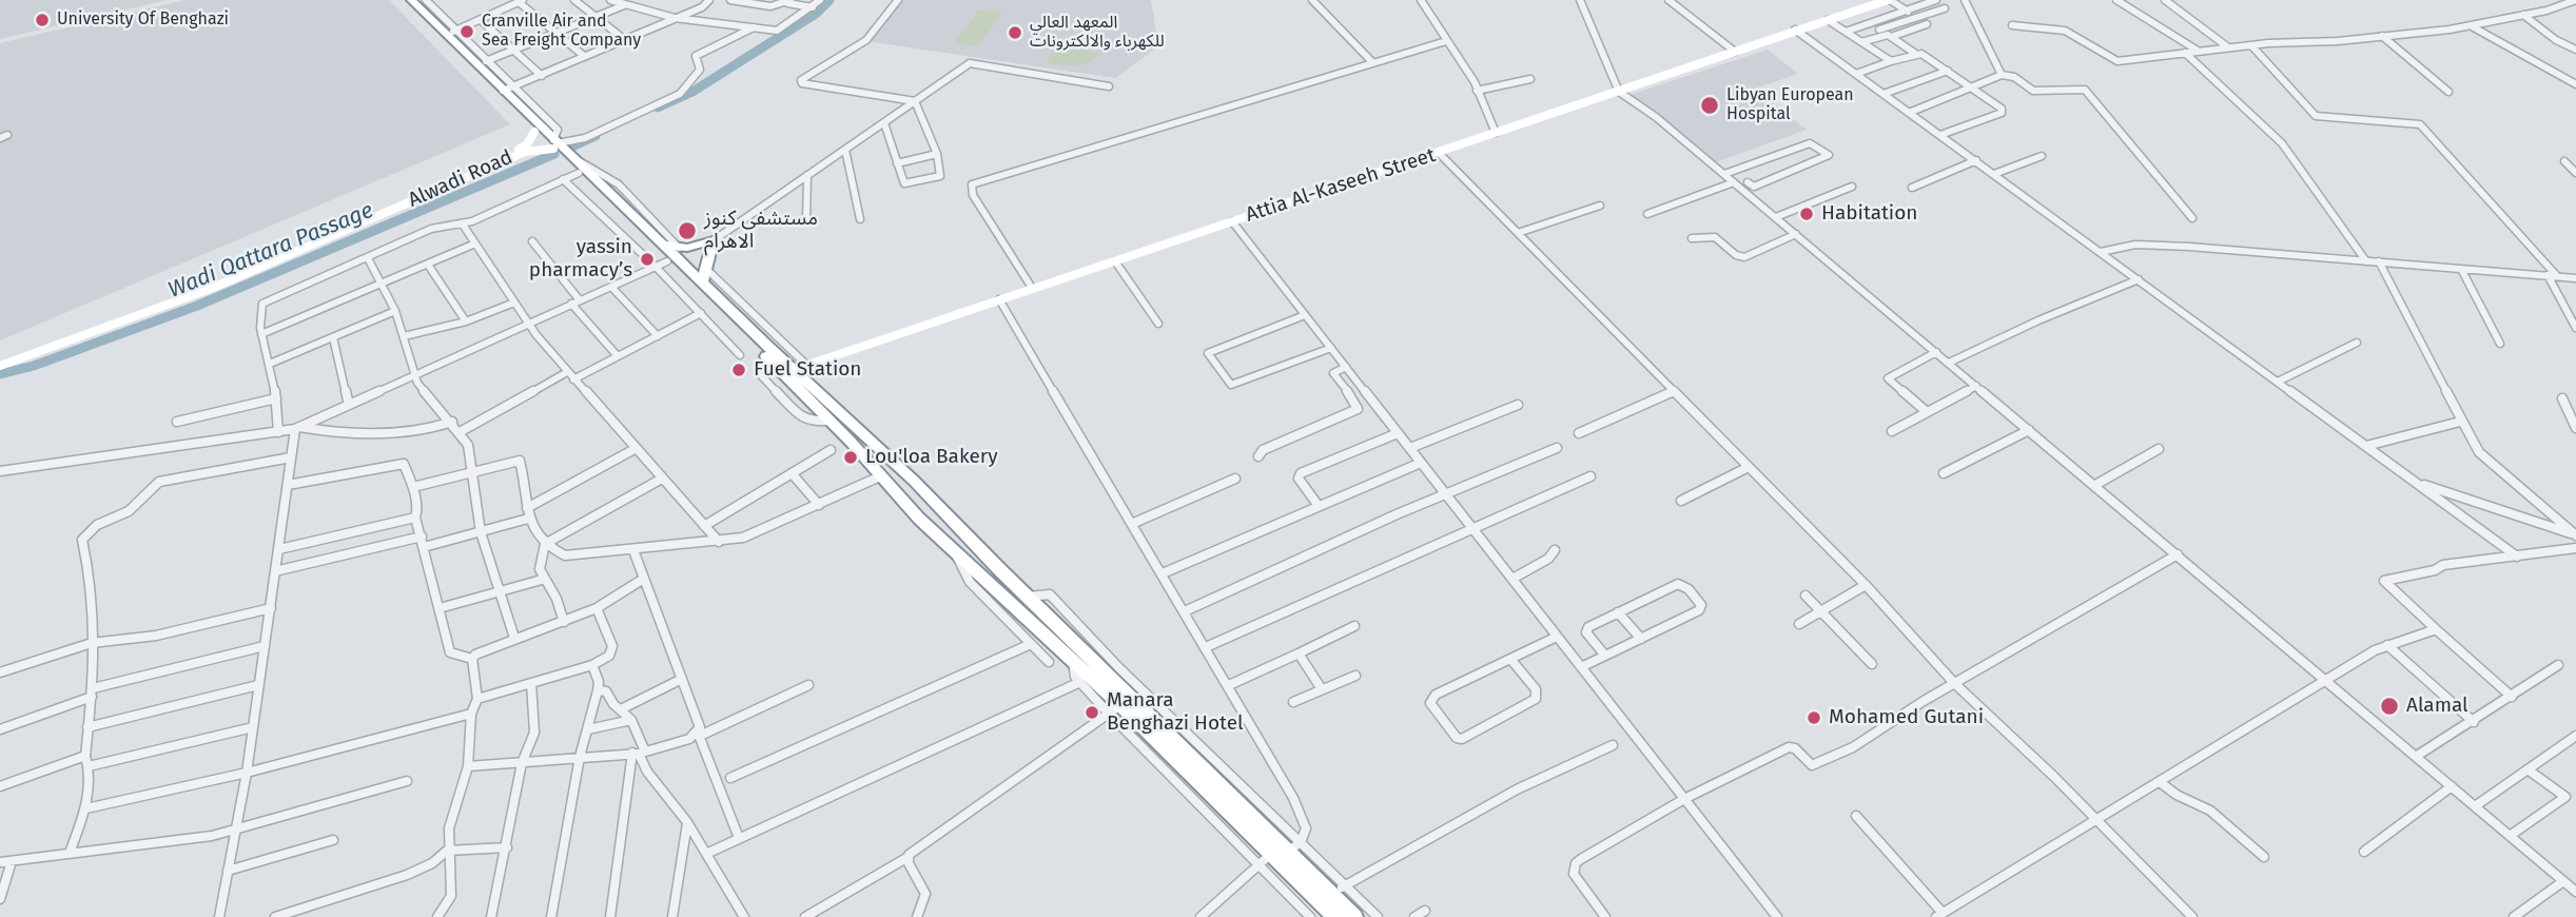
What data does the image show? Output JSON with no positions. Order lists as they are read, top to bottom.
{
  "streets": {
    "street": ["Alwadi Road", "Attia Al-Kaseeh Street"]
  },
  "water": ["Wadi Qattara Passage"],
  "places": [
    "University Of Benghazi",
    "Cranville Air and Sea Freight Company",
    "المعهد العالي للكهرباء والالكترونات",
    "Libyan European Hospital",
    "Habitation",
    "مستشفى كنوز الاهرام",
    "yassin pharmacy’s",
    "Fuel Station",
    "Lou'loa Bakery",
    "Alamal",
    "Manara Benghazi Hotel",
    "Mohamed Gutani"
  ]
}
